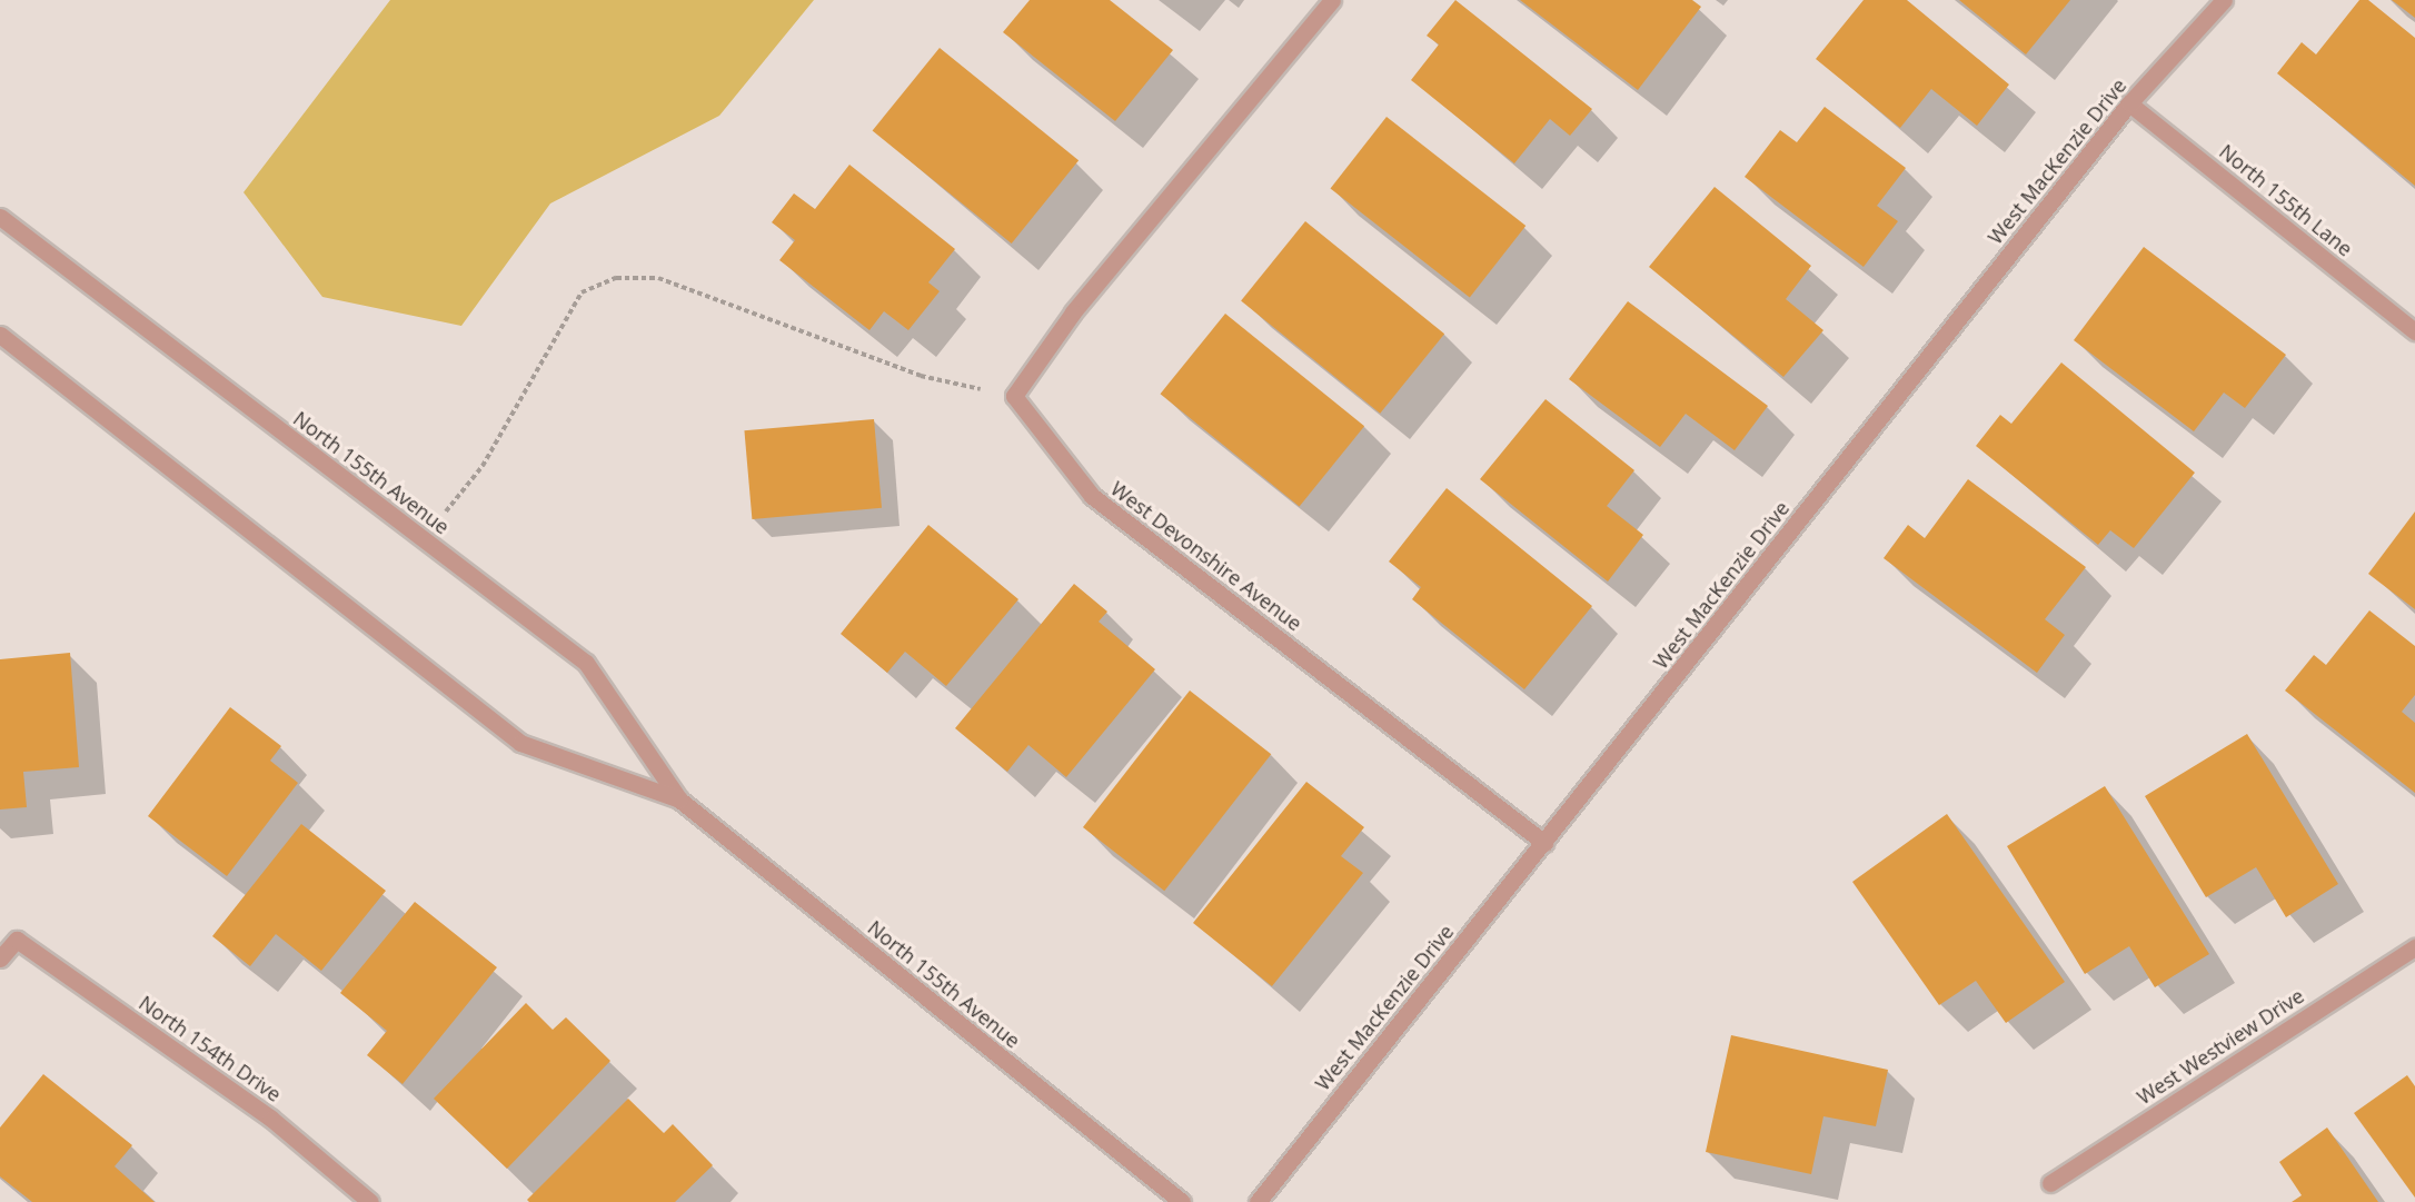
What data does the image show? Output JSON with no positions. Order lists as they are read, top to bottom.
{
  "streets": {
    "street": [
      "West MacKenzie Drive",
      "North 155th Lane",
      "North 155th Avenue",
      "West Devonshire Avenue",
      "West Westview Drive",
      "North 154th Drive"
    ]
  },
  "crossings": [
    ["West MacKenzie Drive", "North 155th Lane"],
    ["West MacKenzie Drive", "West Devonshire Avenue"]
  ]
}
